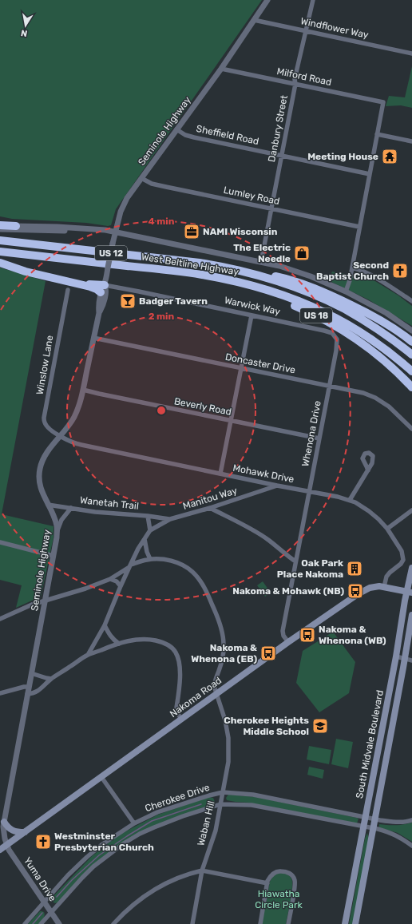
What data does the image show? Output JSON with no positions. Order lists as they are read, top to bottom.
{
  "streets": {
    "highway": ["US 12", "West Beltline Highway", "US 18"],
    "main road": ["Nakoma Road", "South Midvale Boulevard"],
    "street": [
      "Windflower Way",
      "Milford Road",
      "Danbury Street",
      "Seminole Highway",
      "Sheffield Road",
      "Lumley Road",
      "Warwick Way",
      "Doncaster Drive",
      "Winslow Lane",
      "Beverly Road",
      "Whenona Drive",
      "Mohawk Drive",
      "Manitou Way",
      "Wanetah Trail",
      "Cherokee Drive",
      "Waban Hill",
      "Yuma Drive"
    ]
  },
  "crossings": [
    ["Windflower Way", "Danbury Street"],
    ["Windflower Way", "Seminole Highway"],
    ["Milford Road", "Danbury Street"],
    ["Milford Road", "Seminole Highway"],
    ["Danbury Street", "Sheffield Road"],
    ["Danbury Street", "Lumley Road"],
    ["Seminole Highway", "Sheffield Road"],
    ["Seminole Highway", "Lumley Road"],
    ["Seminole Highway", "Warwick Way"],
    ["Seminole Highway", "Doncaster Drive"],
    ["Seminole Highway", "Winslow Lane"],
    ["Seminole Highway", "Beverly Road"],
    ["Seminole Highway", "Mohawk Drive"],
    ["Seminole Highway", "Wanetah Trail"],
    ["Seminole Highway", "Nakoma Road"],
    ["Seminole Highway", "Yuma Drive"],
    ["West Beltline Highway", "US 18"],
    ["Warwick Way", "Whenona Drive"],
    ["Doncaster Drive", "Whenona Drive"],
    ["Winslow Lane", "Mohawk Drive"],
    ["Beverly Road", "Whenona Drive"],
    ["Whenona Drive", "Mohawk Drive"],
    ["Whenona Drive", "Nakoma Road"],
    ["Mohawk Drive", "Manitou Way"],
    ["Mohawk Drive", "Nakoma Road"],
    ["Manitou Way", "Wanetah Trail"],
    ["Manitou Way", "Waban Hill"],
    ["Nakoma Road", "South Midvale Boulevard"],
    ["Nakoma Road", "Waban Hill"],
    ["Nakoma Road", "Yuma Drive"],
    ["South Midvale Boulevard", "Cherokee Drive"],
    ["Cherokee Drive", "Waban Hill"],
    ["Cherokee Drive", "Yuma Drive"]
  ],
  "parks": ["Hiawatha Circle Park"],
  "places": {
    "temple": ["Meeting House"],
    "office": ["NAMI Wisconsin"],
    "shop": ["The Electric Needle"],
    "church": ["Second Baptist Church", "Westminster Presbyterian Church"],
    "bar": ["Badger Tavern"],
    "building": ["Oak Park Place Nakoma"],
    "bus stop": ["Nakoma & Mohawk (NB)", "Nakoma & Whenona (WB)", "Nakoma & Whenona (EB)"],
    "school or university": ["Cherokee Heights Middle School"]
  },
  "north": "bottom",
  "rings": ["4 min", "2 min"]
}
